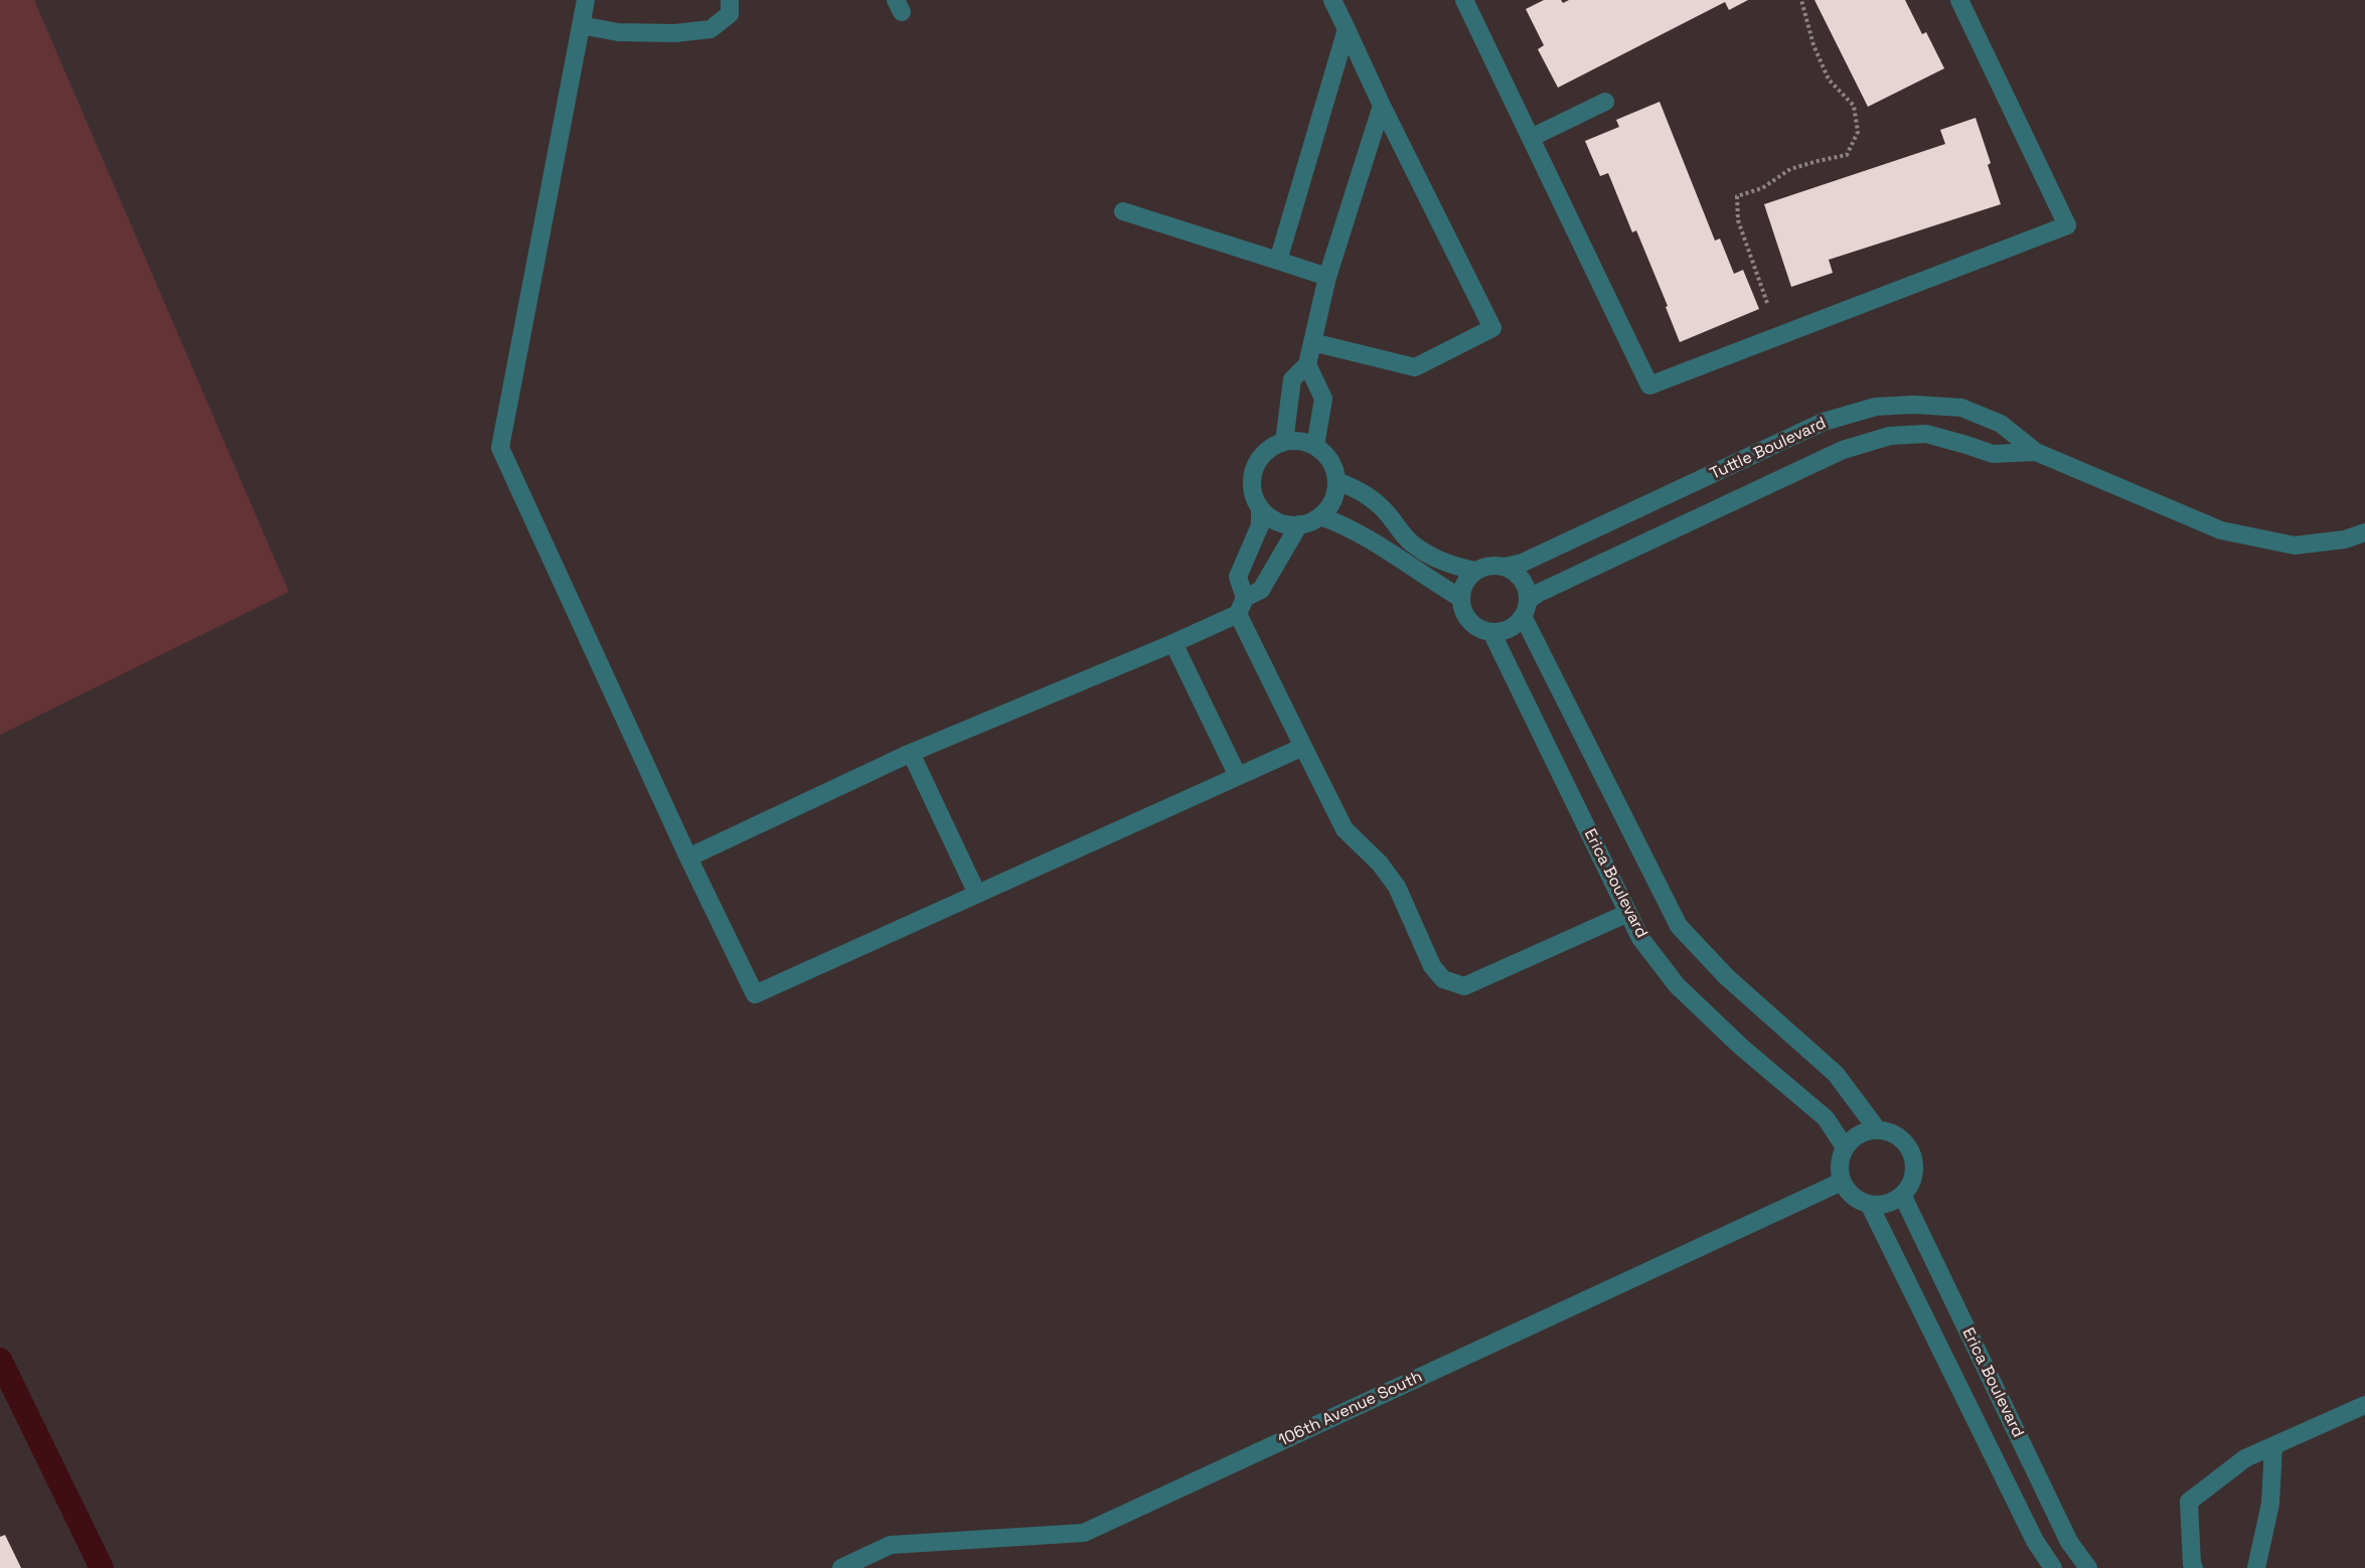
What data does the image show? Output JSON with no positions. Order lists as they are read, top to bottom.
{
  "streets": {
    "street": ["Tuttle Boulevard", "Erica Boulevard", "106th Avenue South"]
  },
  "crossings": [
    ["Tuttle Boulevard", "Erica Boulevard"],
    ["Erica Boulevard", "106th Avenue South"]
  ]
}
